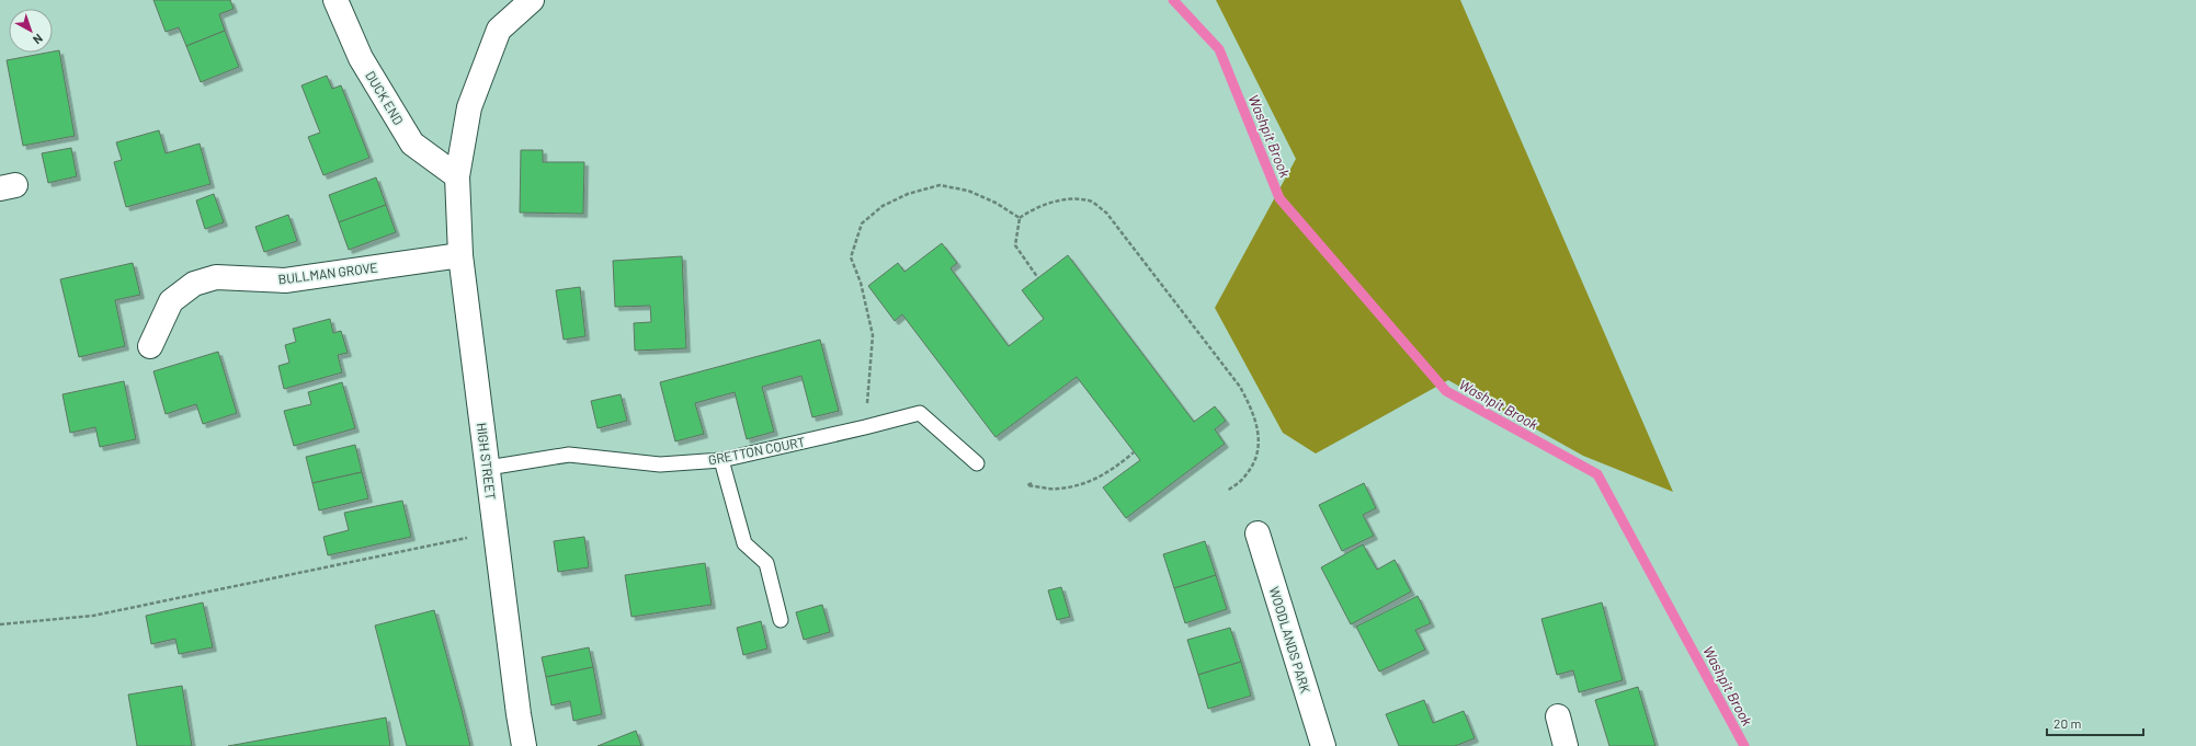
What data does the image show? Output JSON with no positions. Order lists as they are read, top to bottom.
{
  "streets": {
    "street": [
      "DUCK END",
      "BULLMAN GROVE",
      "HIGH STREET",
      "WOODLANDS PARK"
    ],
    "lane": ["GRETTON COURT"]
  },
  "crossings": [
    ["DUCK END", "HIGH STREET"],
    ["BULLMAN GROVE", "HIGH STREET"],
    ["GRETTON COURT", "HIGH STREET"]
  ],
  "water": ["Washpit Brook"],
  "scale_bar": "20 m",
  "north": "bottom right"
}
